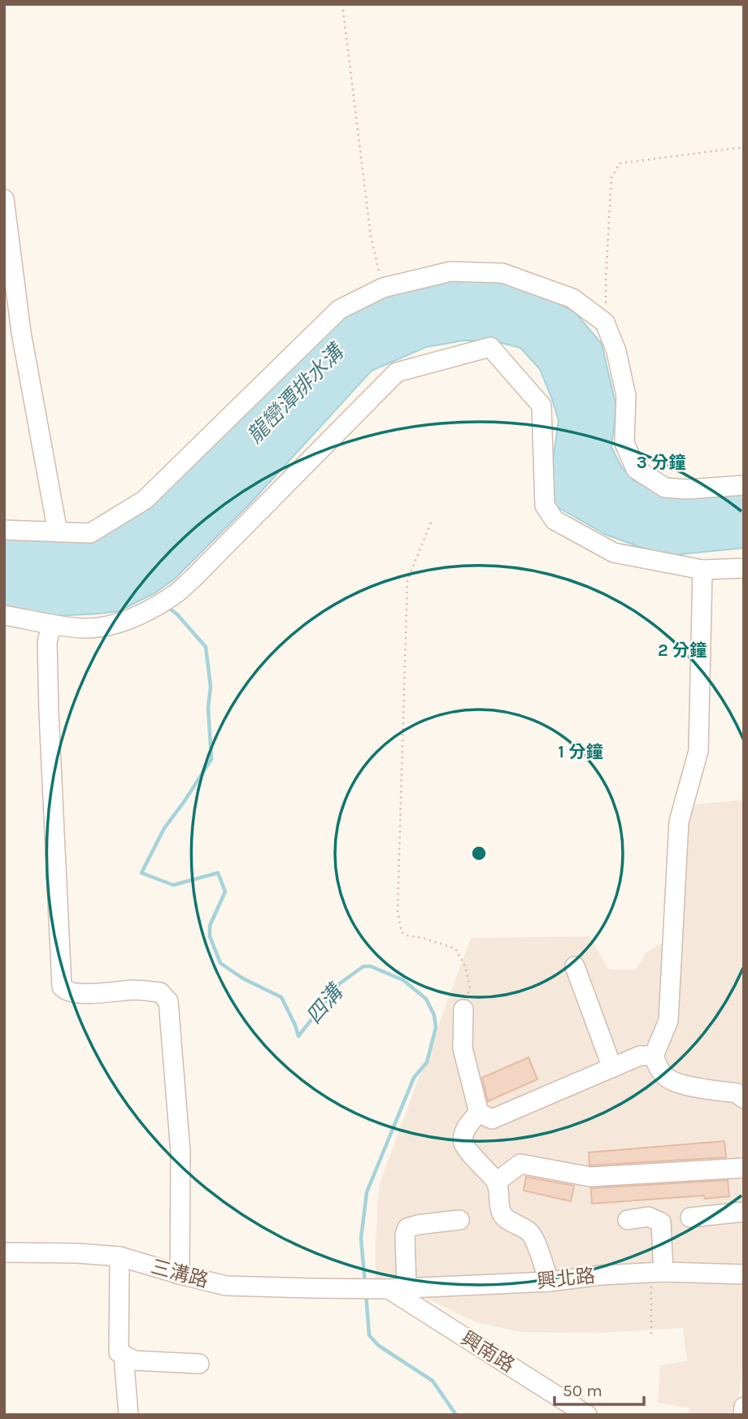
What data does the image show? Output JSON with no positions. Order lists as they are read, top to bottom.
{
  "streets": {
    "street": ["三溝路", "興北路", "興南路"]
  },
  "crossings": [
    ["三溝路", "興北路"],
    ["三溝路", "興南路"],
    ["興北路", "興南路"]
  ],
  "water": ["龍巒潭排水溝", "四溝"],
  "scale_bar": "50 m",
  "rings": ["3 分鐘", "2 分鐘", "1 分鐘"]
}
